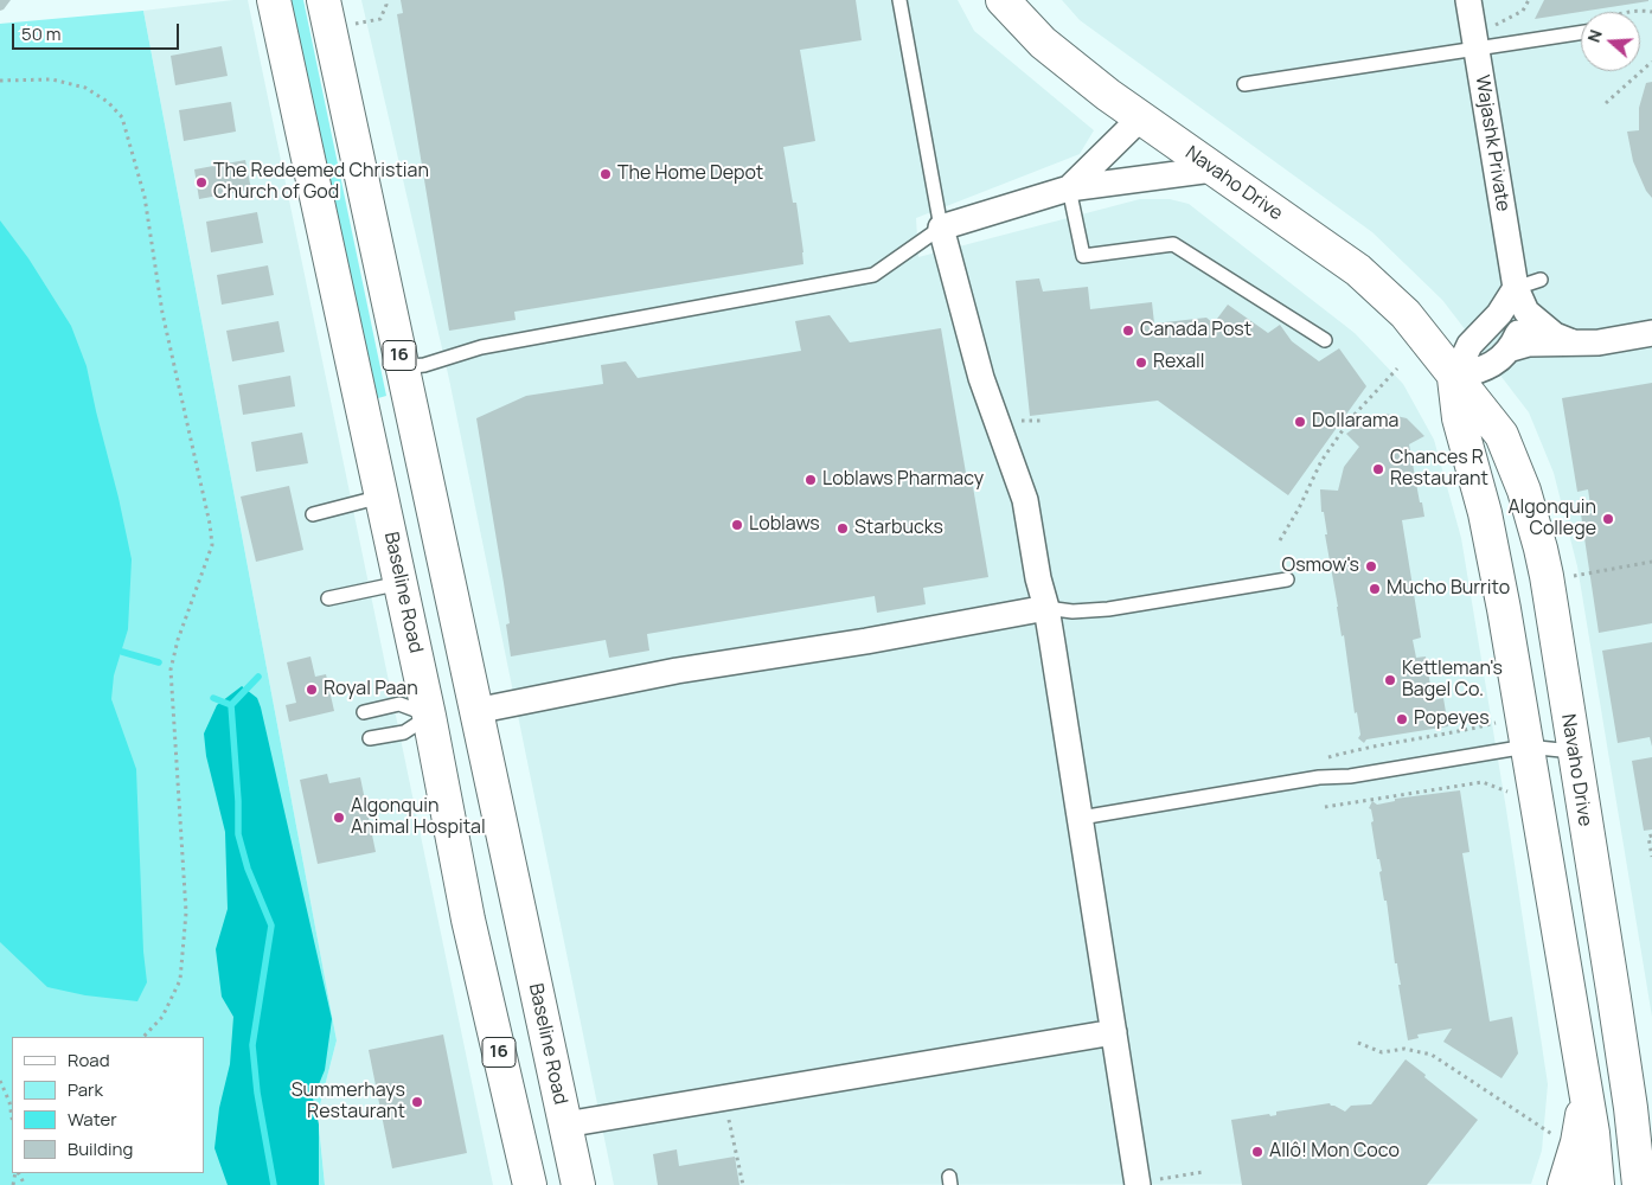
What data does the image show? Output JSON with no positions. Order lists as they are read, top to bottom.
{
  "streets": {
    "main road": ["Navaho Drive", "16", "Baseline Road"],
    "street": ["Wajashk Private"]
  },
  "places": [
    "The Home Depot",
    "The Redeemed Christian Church of God",
    "Canada Post",
    "Rexall",
    "Dollarama",
    "Chances R Restaurant",
    "Loblaws Pharmacy",
    "Algonquin College",
    "Loblaws",
    "Starbucks",
    "Osmow's",
    "Mucho Burrito",
    "Kettleman's Bagel Co.",
    "Royal Paan",
    "Popeyes",
    "Algonquin Animal Hospital",
    "Summerhays Restaurant",
    "Allô! Mon Coco"
  ],
  "legend": [
    "Road",
    "Park",
    "Water",
    "Building"
  ],
  "scale_bar": "50 m",
  "north": "left"
}
